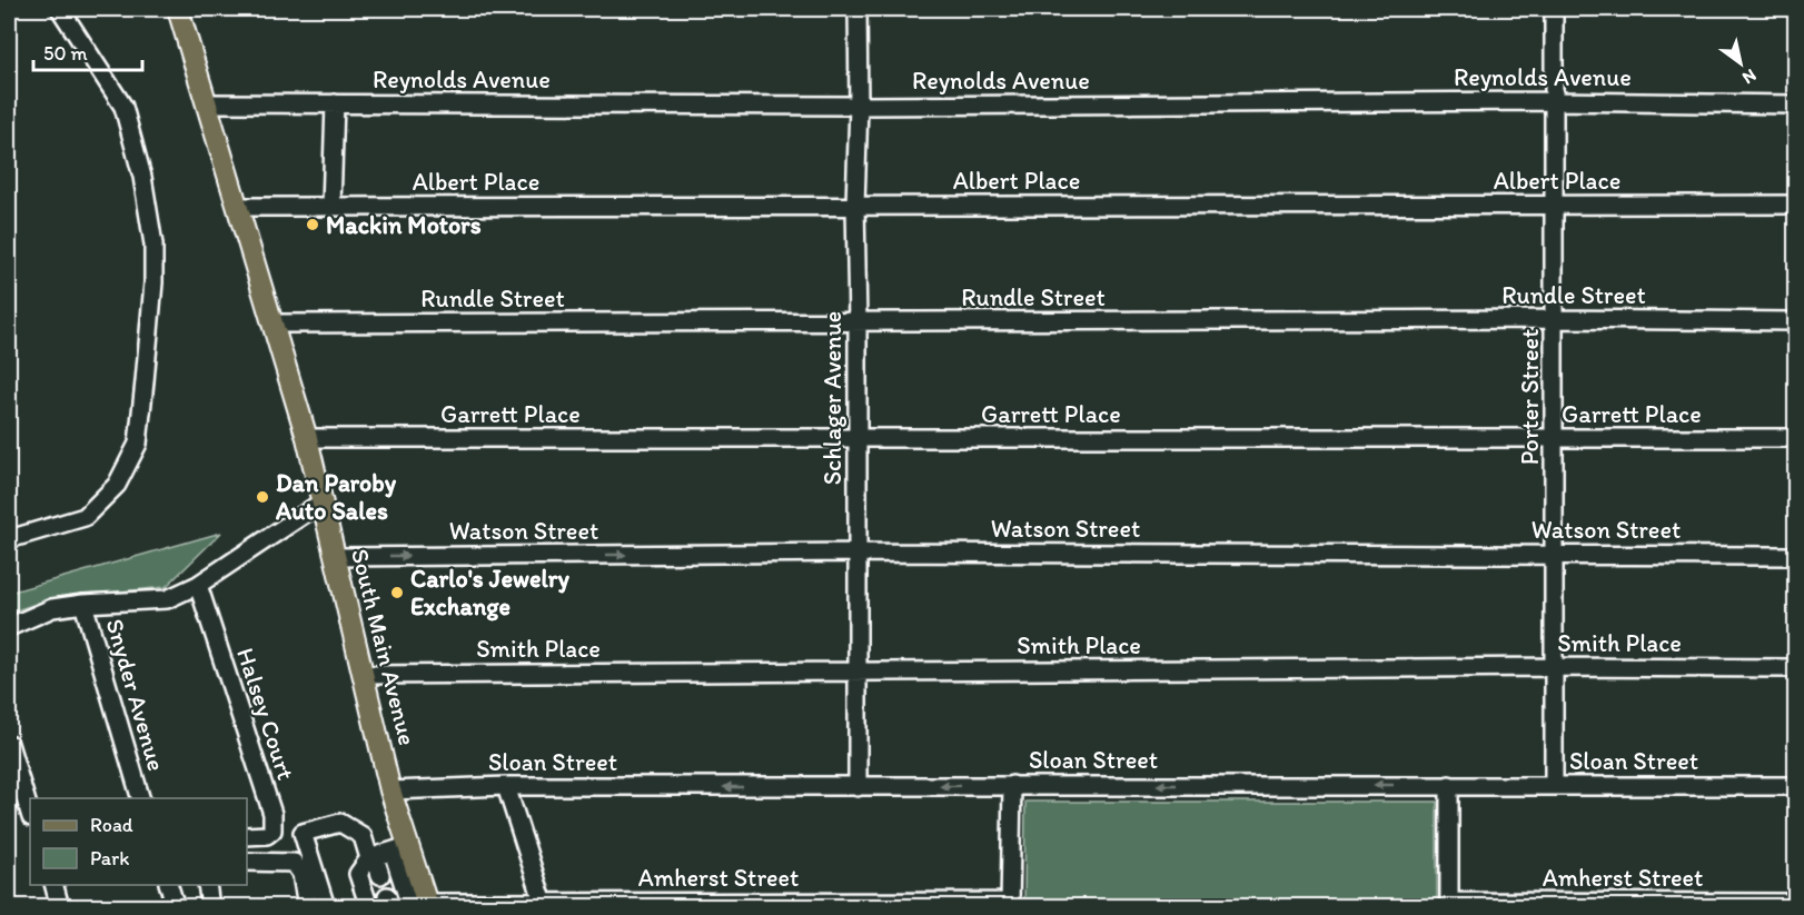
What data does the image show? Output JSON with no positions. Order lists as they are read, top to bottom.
{
  "streets": {
    "main road": ["South Main Avenue"],
    "street": [
      "Reynolds Avenue",
      "Albert Place",
      "Rundle Street",
      "Porter Street",
      "Schlager Avenue",
      "Garrett Place",
      "Watson Street",
      "Smith Place",
      "Snyder Avenue",
      "Halsey Court",
      "Sloan Street",
      "Amherst Street"
    ]
  },
  "crossings": [
    ["Reynolds Avenue", "Porter Street"],
    ["Reynolds Avenue", "Schlager Avenue"],
    ["Reynolds Avenue", "South Main Avenue"],
    ["Albert Place", "Porter Street"],
    ["Albert Place", "Schlager Avenue"],
    ["Albert Place", "South Main Avenue"],
    ["Rundle Street", "Porter Street"],
    ["Rundle Street", "Schlager Avenue"],
    ["Rundle Street", "South Main Avenue"],
    ["Porter Street", "Garrett Place"],
    ["Porter Street", "Watson Street"],
    ["Porter Street", "Smith Place"],
    ["Porter Street", "Sloan Street"],
    ["Schlager Avenue", "Garrett Place"],
    ["Schlager Avenue", "Watson Street"],
    ["Schlager Avenue", "Smith Place"],
    ["Schlager Avenue", "Sloan Street"],
    ["Garrett Place", "South Main Avenue"],
    ["Watson Street", "South Main Avenue"],
    ["Smith Place", "South Main Avenue"],
    ["South Main Avenue", "Sloan Street"],
    ["South Main Avenue", "Amherst Street"]
  ],
  "one_way": ["Watson Street", "Sloan Street"],
  "places": ["Mackin Motors", "Dan Paroby Auto Sales", "Carlo's Jewelry Exchange"],
  "legend": ["Road", "Park"],
  "scale_bar": "50 m",
  "north": "bottom right"
}
